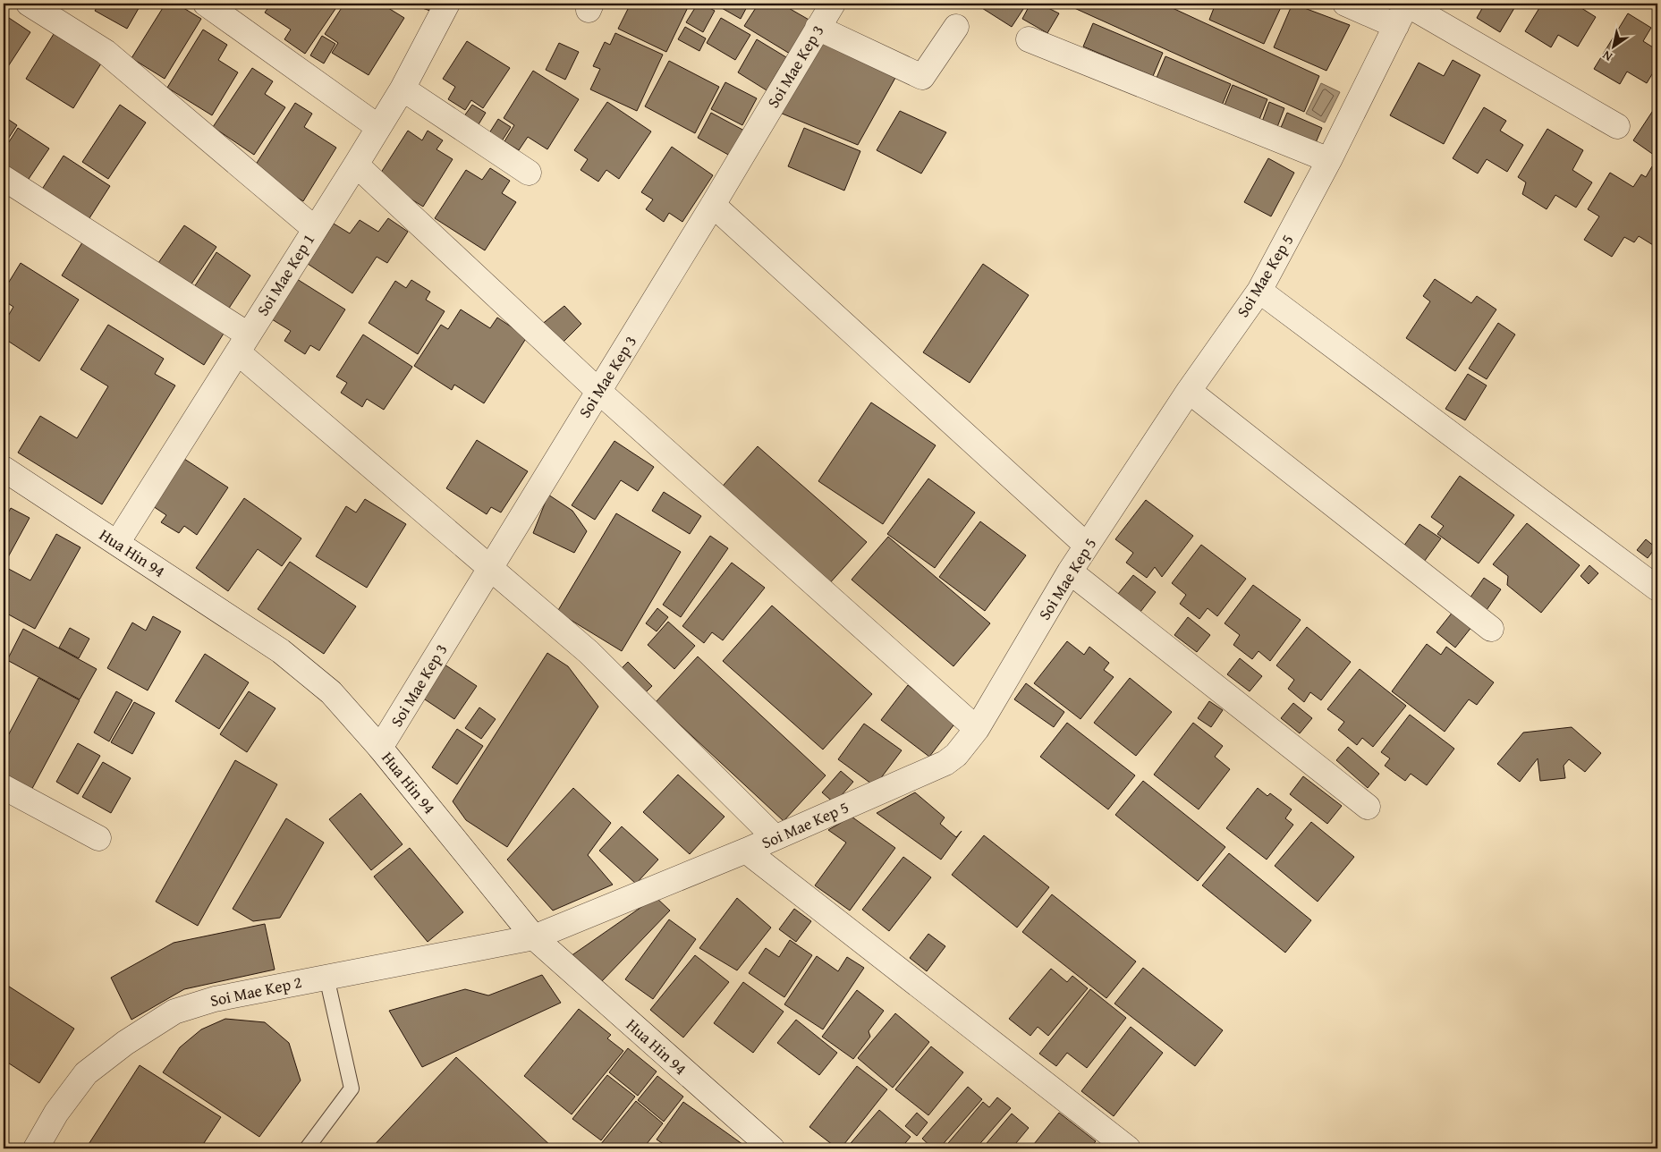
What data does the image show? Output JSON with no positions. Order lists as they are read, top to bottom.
{
  "streets": {
    "street": [
      "Soi Mae Kep 3",
      "Soi Mae Kep 1",
      "Soi Mae Kep 5",
      "Hua Hin 94",
      "Soi Mae Kep 2"
    ]
  },
  "crossings": [
    ["Soi Mae Kep 3", "Hua Hin 94"],
    ["Soi Mae Kep 1", "Hua Hin 94"],
    ["Soi Mae Kep 5", "Hua Hin 94"],
    ["Soi Mae Kep 5", "Soi Mae Kep 2"],
    ["Hua Hin 94", "Soi Mae Kep 2"]
  ],
  "north": "bottom left"
}
